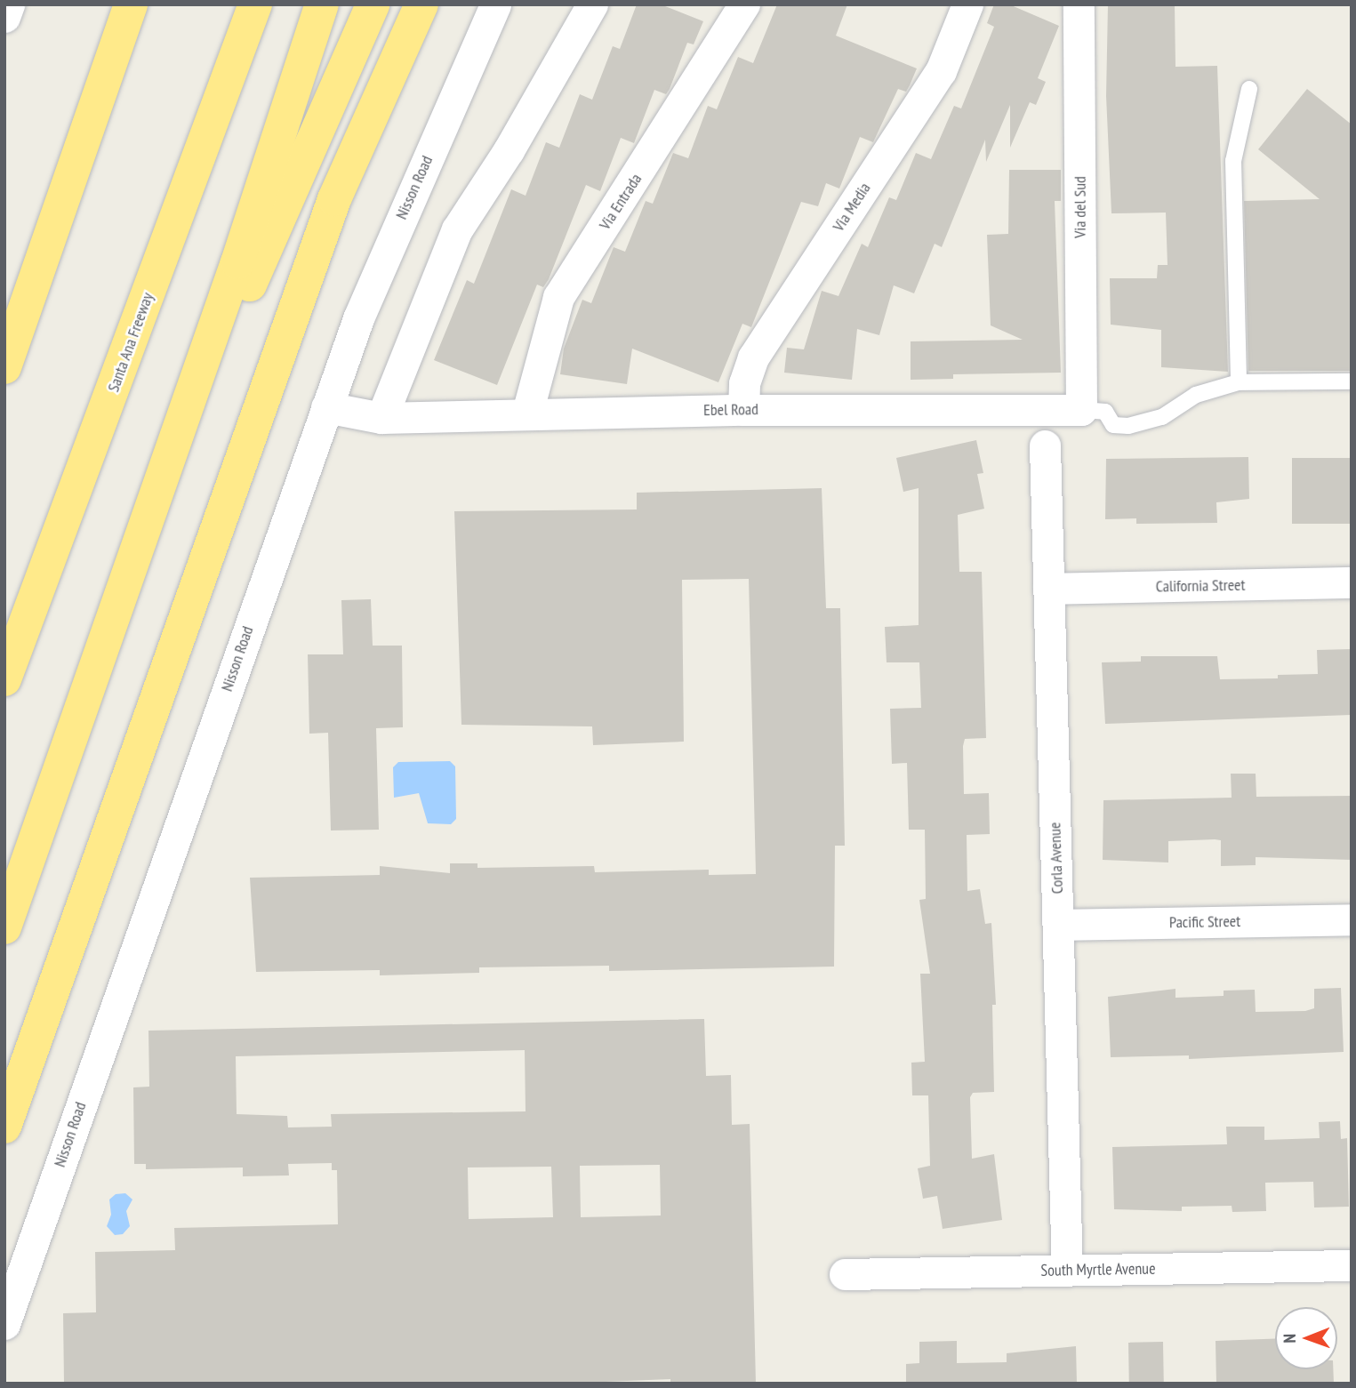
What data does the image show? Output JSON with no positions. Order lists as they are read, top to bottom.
{
  "streets": {
    "highway": ["Santa Ana Freeway"],
    "street": [
      "Nisson Road",
      "Via Entrada",
      "Via Media",
      "Via del Sud",
      "Ebel Road",
      "California Street",
      "Corla Avenue",
      "Pacific Street",
      "South Myrtle Avenue"
    ]
  },
  "crossings": [
    ["Nisson Road", "Ebel Road"],
    ["Via Entrada", "Ebel Road"],
    ["Via Media", "Ebel Road"],
    ["Via del Sud", "Ebel Road"],
    ["California Street", "Corla Avenue"],
    ["Corla Avenue", "Pacific Street"],
    ["Corla Avenue", "South Myrtle Avenue"]
  ],
  "north": "left"
}
